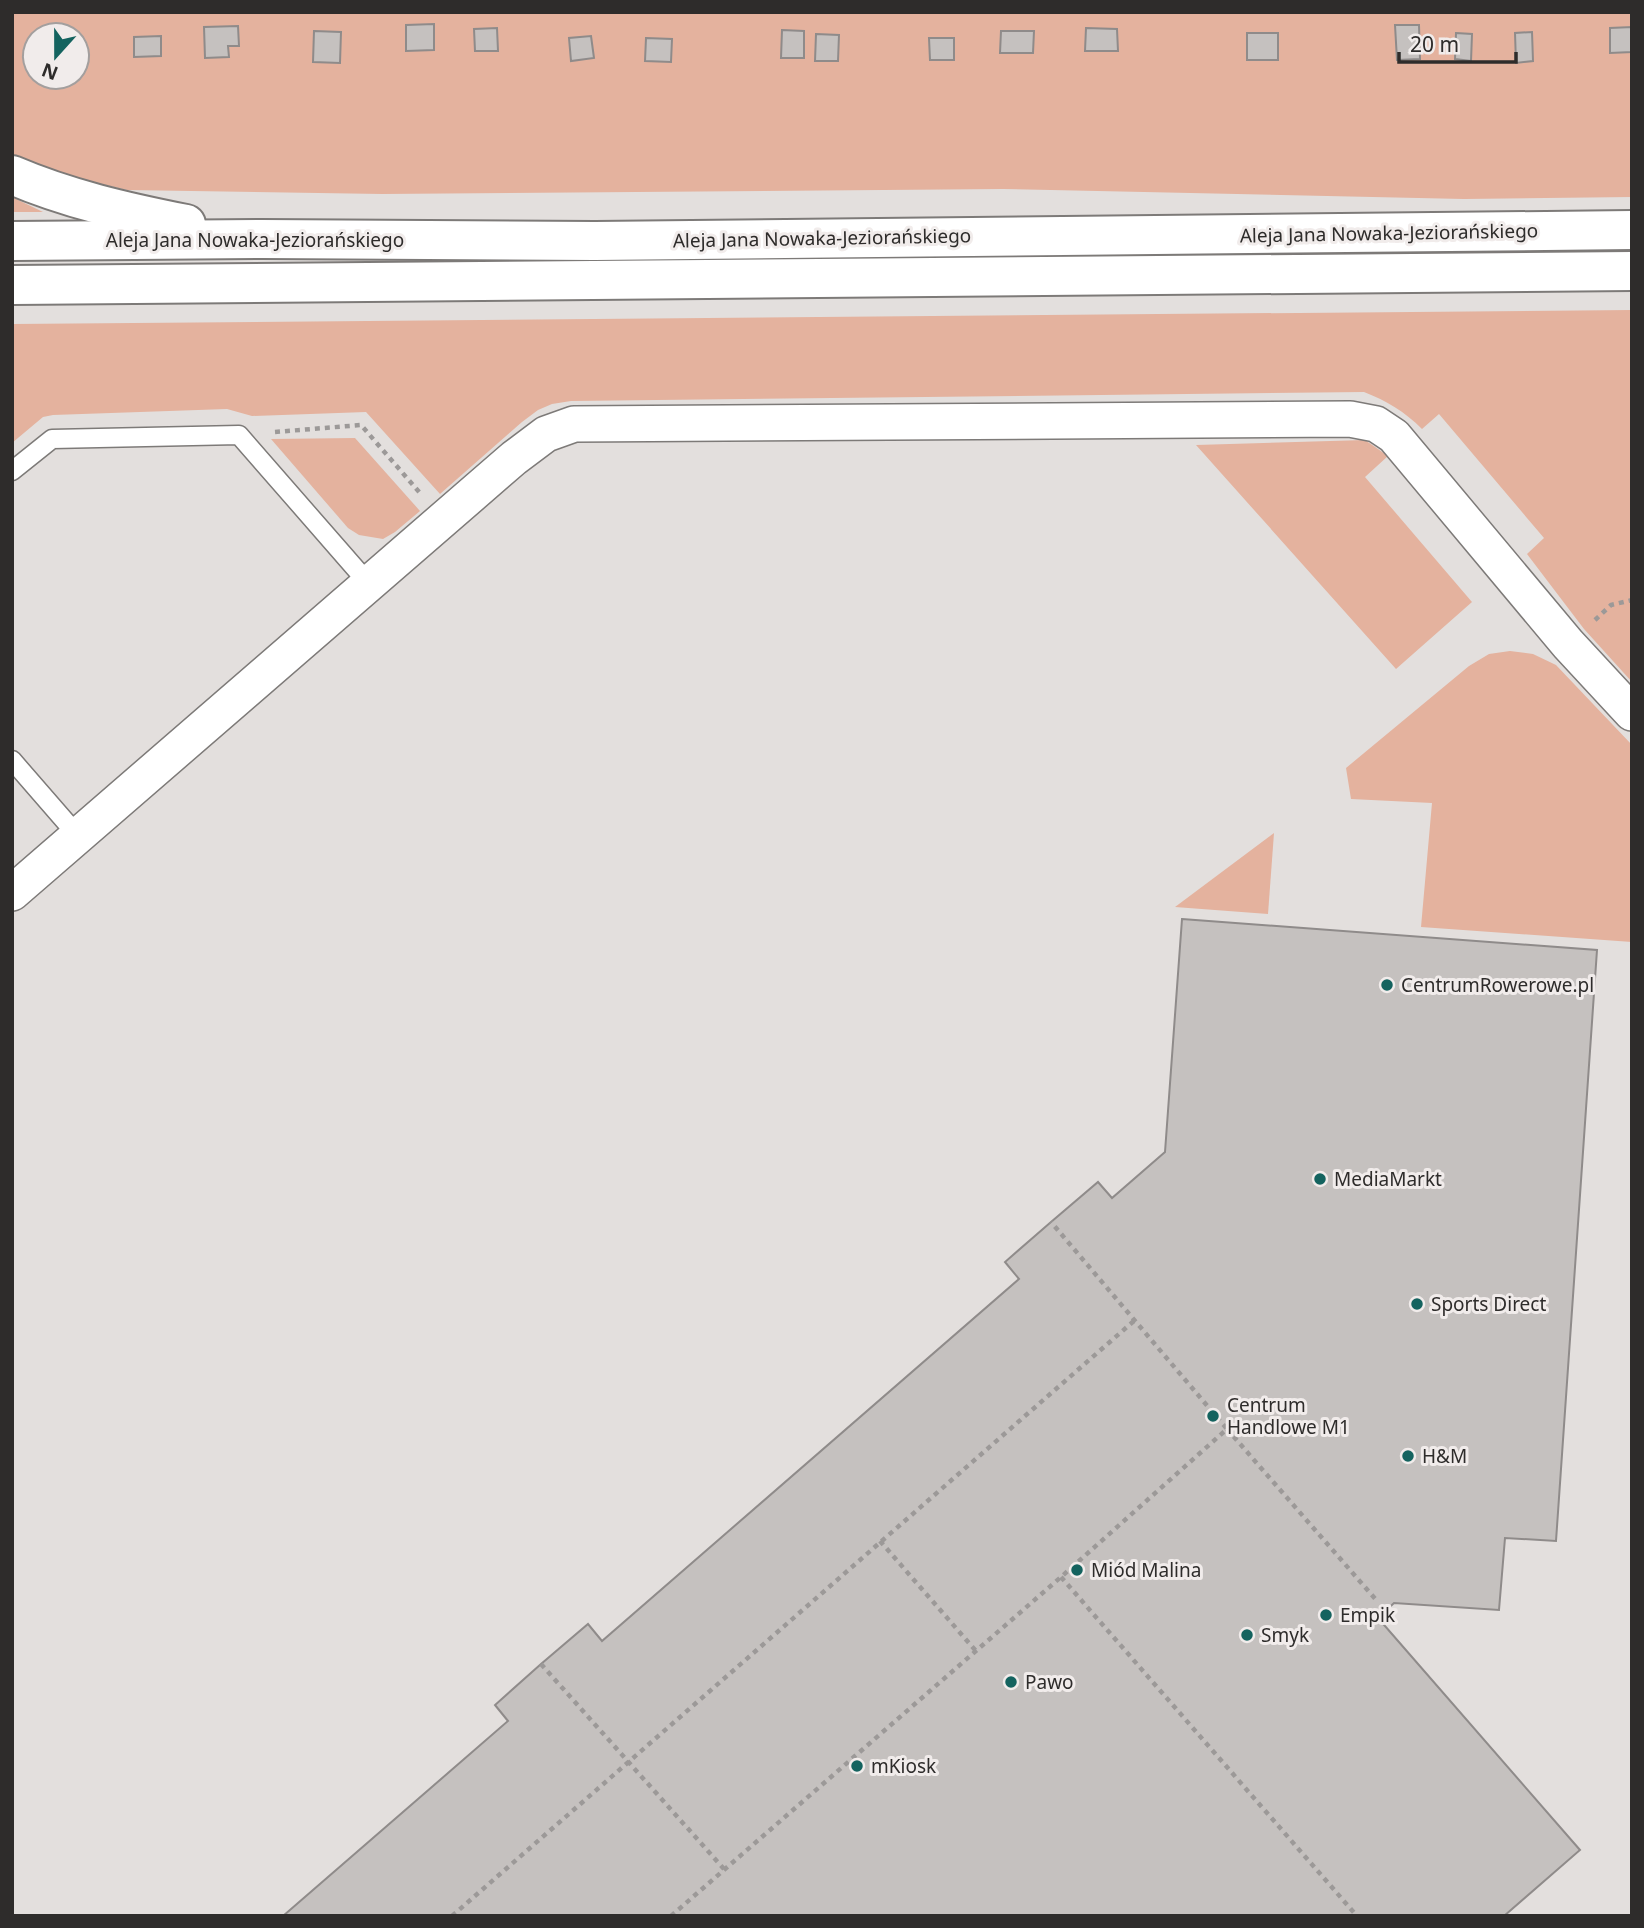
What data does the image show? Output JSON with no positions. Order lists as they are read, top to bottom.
{
  "streets": {
    "main road": ["Aleja Jana Nowaka-Jeziorańskiego"]
  },
  "places": [
    "CentrumRowerowe.pl",
    "MediaMarkt",
    "Sports Direct",
    "Centrum Handlowe M1",
    "H&M",
    "Miód Malina",
    "Empik",
    "Smyk",
    "Pawo",
    "mKiosk"
  ],
  "scale_bar": "20 m",
  "north": "bottom"
}
